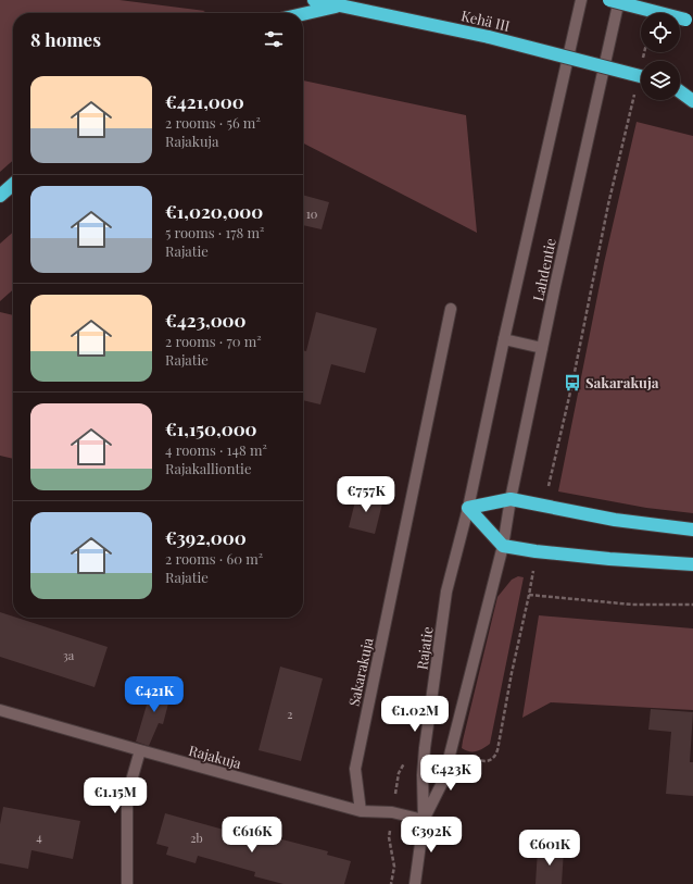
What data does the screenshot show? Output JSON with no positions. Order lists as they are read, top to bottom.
{
  "streets": {
    "highway": ["Kehä III"],
    "street": [
      "Lahdentie",
      "Rajatie",
      "Sakarakuja",
      "Rajakuja"
    ]
  },
  "crossings": [
    ["Lahdentie", "Rajatie"],
    ["Rajatie", "Rajakuja"],
    ["Sakarakuja", "Rajakuja"]
  ],
  "places": {
    "bus stop": ["Sakarakuja"]
  },
  "house_numbers": [
    "10",
    "3a",
    "2",
    "4",
    "2b"
  ],
  "page": {
    "heading": "8 homes",
    "list": [
      {
        "name": "€421,000",
        "note": "2 rooms · 56 m² · Rajakuja"
      },
      {
        "name": "€1,020,000",
        "note": "5 rooms · 178 m² · Rajatie"
      },
      {
        "name": "€423,000",
        "note": "2 rooms · 70 m² · Rajatie"
      },
      {
        "name": "€1,150,000",
        "note": "4 rooms · 148 m² · Rajakalliontie"
      },
      {
        "name": "€392,000",
        "note": "2 rooms · 60 m² · Rajatie"
      }
    ],
    "price": [
      "€757K",
      "€421K",
      "€1.02M",
      "€423K",
      "€1.15M",
      "€616K",
      "€392K",
      "€601K"
    ]
  }
}
